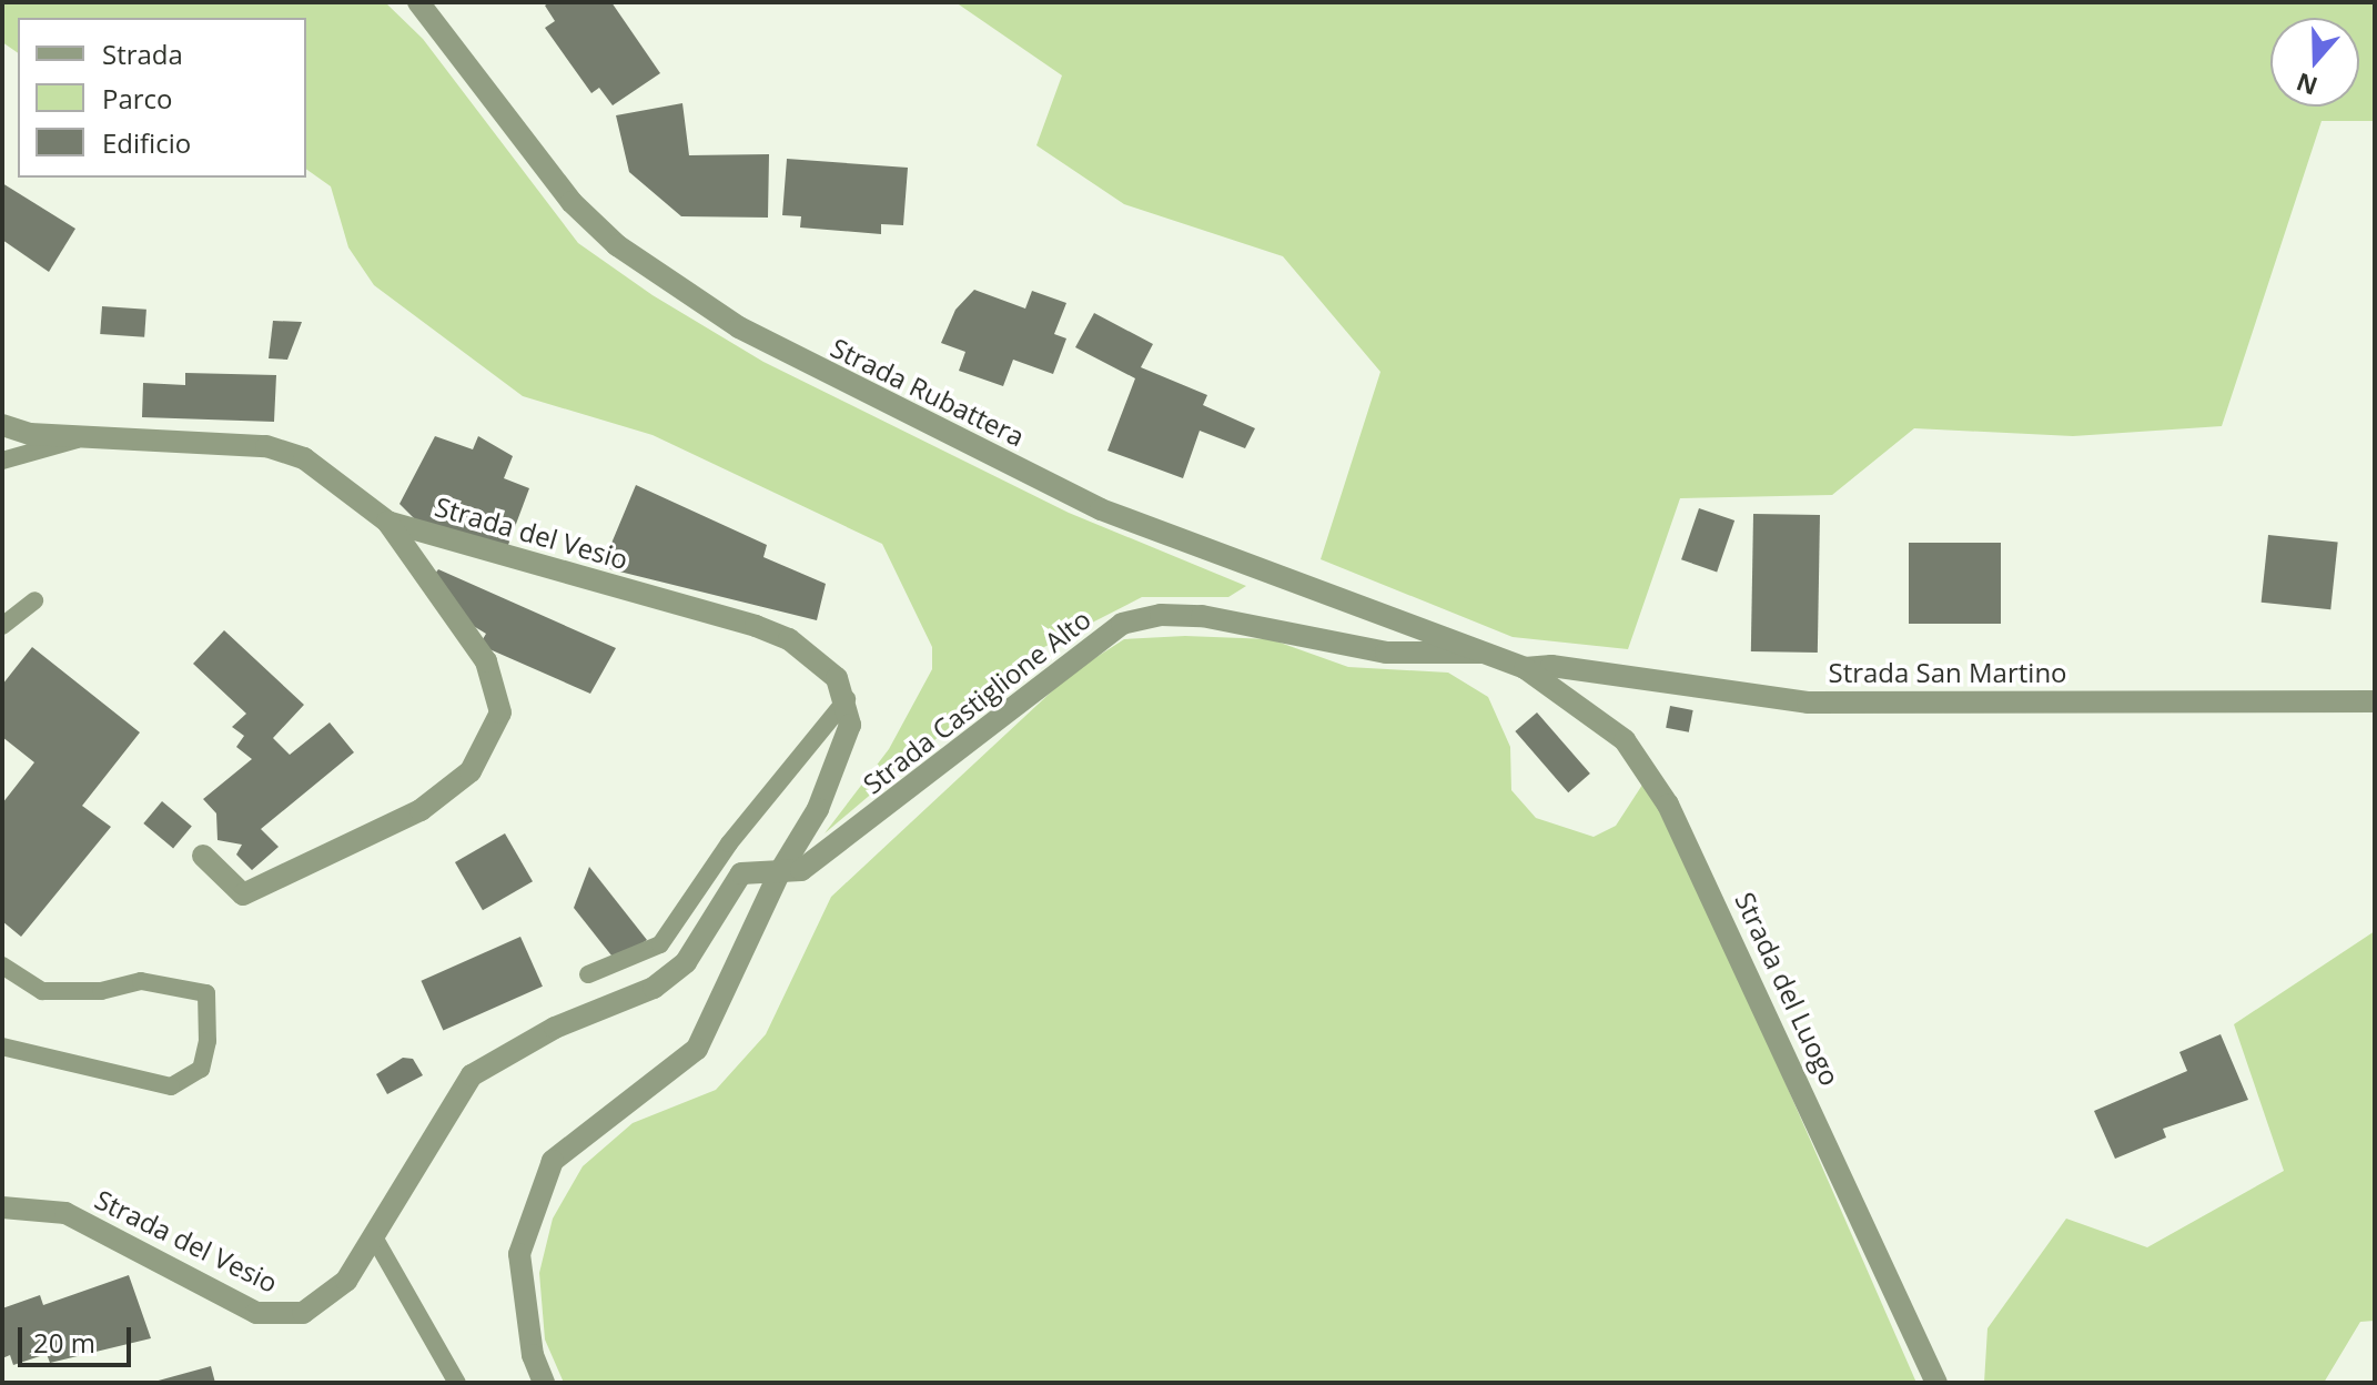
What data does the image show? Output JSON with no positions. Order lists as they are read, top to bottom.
{
  "streets": {
    "street": [
      "Strada Rubattera",
      "Strada del Vesio",
      "Strada San Martino",
      "Strada Castiglione Alto",
      "Strada del Luogo"
    ]
  },
  "crossings": [
    ["Strada Rubattera", "Strada San Martino"],
    ["Strada Rubattera", "Strada Castiglione Alto"],
    ["Strada Rubattera", "Strada del Luogo"],
    ["Strada del Vesio", "Strada Castiglione Alto"],
    ["Strada San Martino", "Strada del Luogo"]
  ],
  "legend": ["Strada", "Parco", "Edificio"],
  "scale_bar": "20 m",
  "north": "bottom"
}
